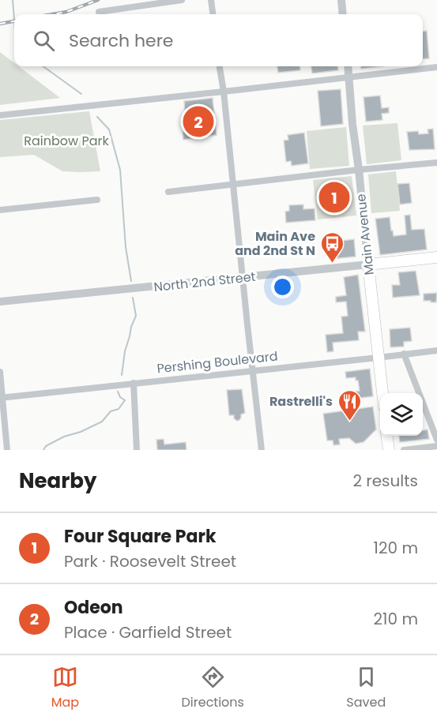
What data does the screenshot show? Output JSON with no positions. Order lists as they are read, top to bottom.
{
  "streets": {
    "main road": ["Main Avenue", "North 2nd Street"],
    "street": ["Pershing Boulevard"]
  },
  "crossings": [
    ["Main Avenue", "North 2nd Street"],
    ["Main Avenue", "Pershing Boulevard"]
  ],
  "parks": ["Rainbow Park"],
  "places": {
    "bus stop": ["Main Ave and 2nd St N"],
    "restaurant": ["Rastrelli's"]
  },
  "page": {
    "search": "Search here",
    "pins": ["2", "1"],
    "heading": ["Nearby", "2 results"],
    "list": [
      {
        "mark": "1",
        "name": "Four Square Park",
        "note": "Park · Roosevelt Street",
        "value": "120 m"
      },
      {
        "mark": "2",
        "name": "Odeon",
        "note": "Place · Garfield Street",
        "value": "210 m"
      }
    ],
    "nav": ["Map", "Directions", "Saved"]
  }
}
